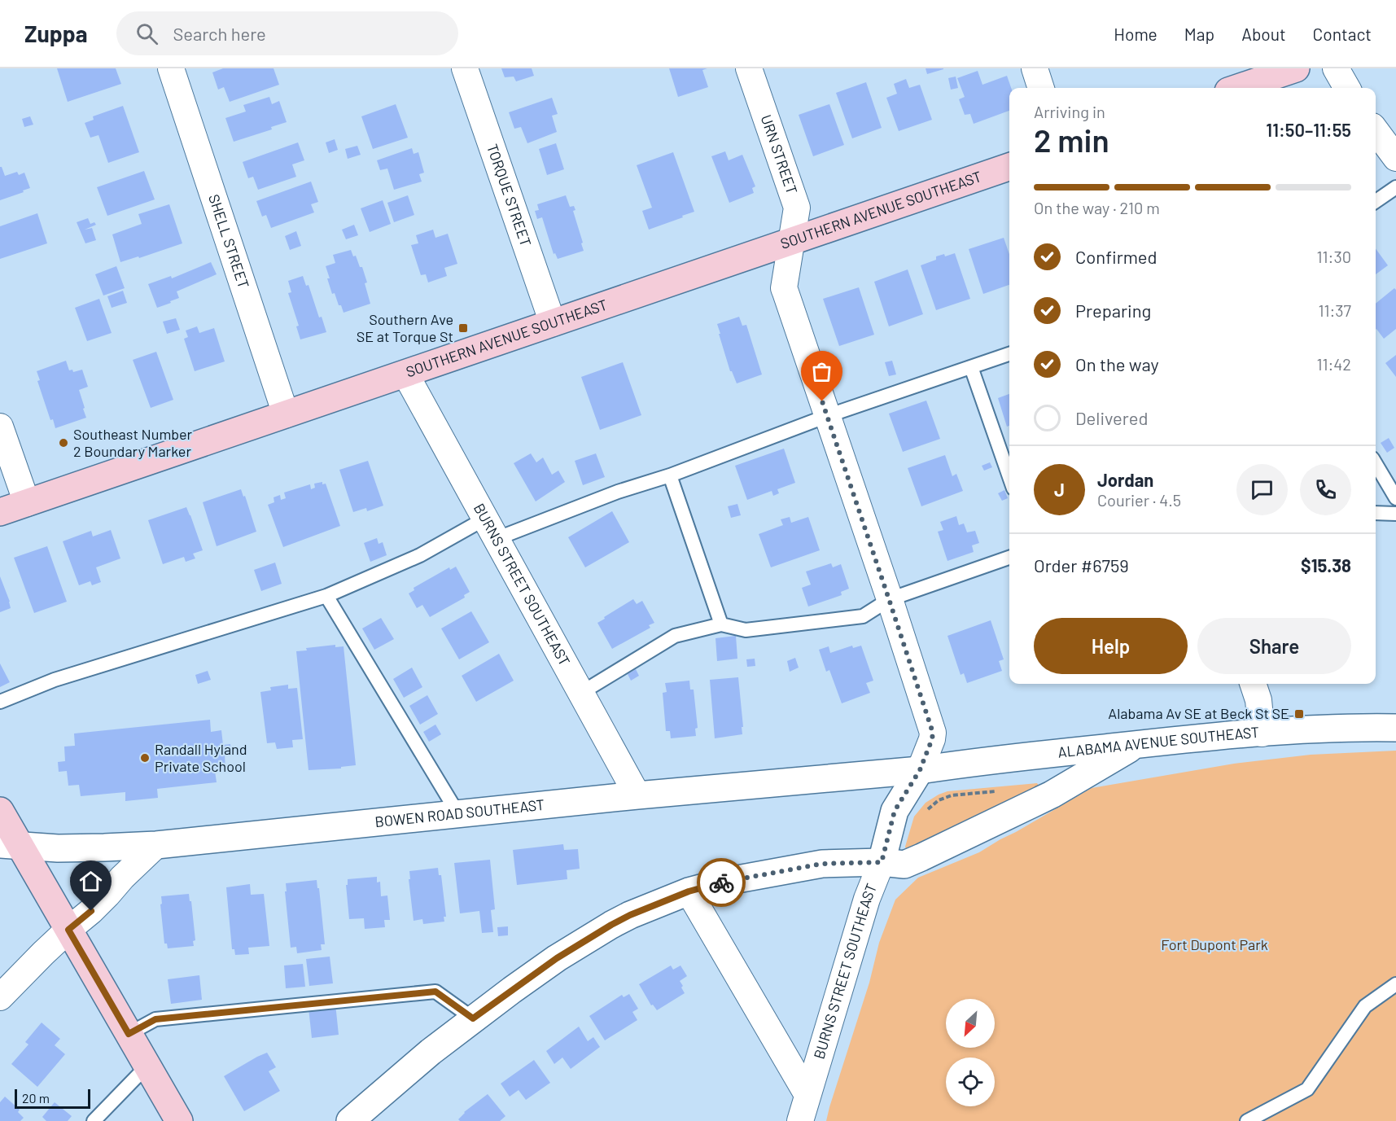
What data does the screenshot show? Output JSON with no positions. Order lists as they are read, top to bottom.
{
  "streets": {
    "main road": ["SOUTHERN AVENUE SOUTHEAST"],
    "street": [
      "URN STREET",
      "TORQUE STREET",
      "SHELL STREET",
      "BURNS STREET SOUTHEAST",
      "ALABAMA AVENUE SOUTHEAST",
      "BOWEN ROAD SOUTHEAST"
    ]
  },
  "crossings": [
    ["URN STREET", "SOUTHERN AVENUE SOUTHEAST"],
    ["URN STREET", "BURNS STREET SOUTHEAST"],
    ["URN STREET", "ALABAMA AVENUE SOUTHEAST"],
    ["URN STREET", "BOWEN ROAD SOUTHEAST"],
    ["TORQUE STREET", "SOUTHERN AVENUE SOUTHEAST"],
    ["SOUTHERN AVENUE SOUTHEAST", "SHELL STREET"],
    ["SOUTHERN AVENUE SOUTHEAST", "BURNS STREET SOUTHEAST"],
    ["BURNS STREET SOUTHEAST", "ALABAMA AVENUE SOUTHEAST"],
    ["BURNS STREET SOUTHEAST", "BOWEN ROAD SOUTHEAST"],
    ["ALABAMA AVENUE SOUTHEAST", "BOWEN ROAD SOUTHEAST"]
  ],
  "parks": ["Fort Dupont Park"],
  "places": {
    "transit": ["Southern Ave SE at Torque St", "Alabama Av SE at Beck St SE"],
    "other": ["Southeast Number 2 Boundary Marker", "Randall Hyland Private School"]
  },
  "scale_bar": "20 m",
  "north": "bottom left",
  "page": {
    "header": "Zuppa",
    "search": "Search here",
    "nav": [
      "Home",
      "Map",
      "About",
      "Contact"
    ],
    "heading": ["2 min", "Arriving in", "11:50–11:55"],
    "panel": [
      "Jordan",
      "Courier · 4.5",
      "Order #6759",
      "$15.38"
    ],
    "bar": "On the way · 210 m",
    "list": [
      ["Confirmed", "11:30"],
      ["Preparing", "11:37"],
      ["On the way", "11:42"],
      "Delivered"
    ],
    "round": "J",
    "buttons": ["Help", "Share"],
    "scale": "20 m"
  }
}
